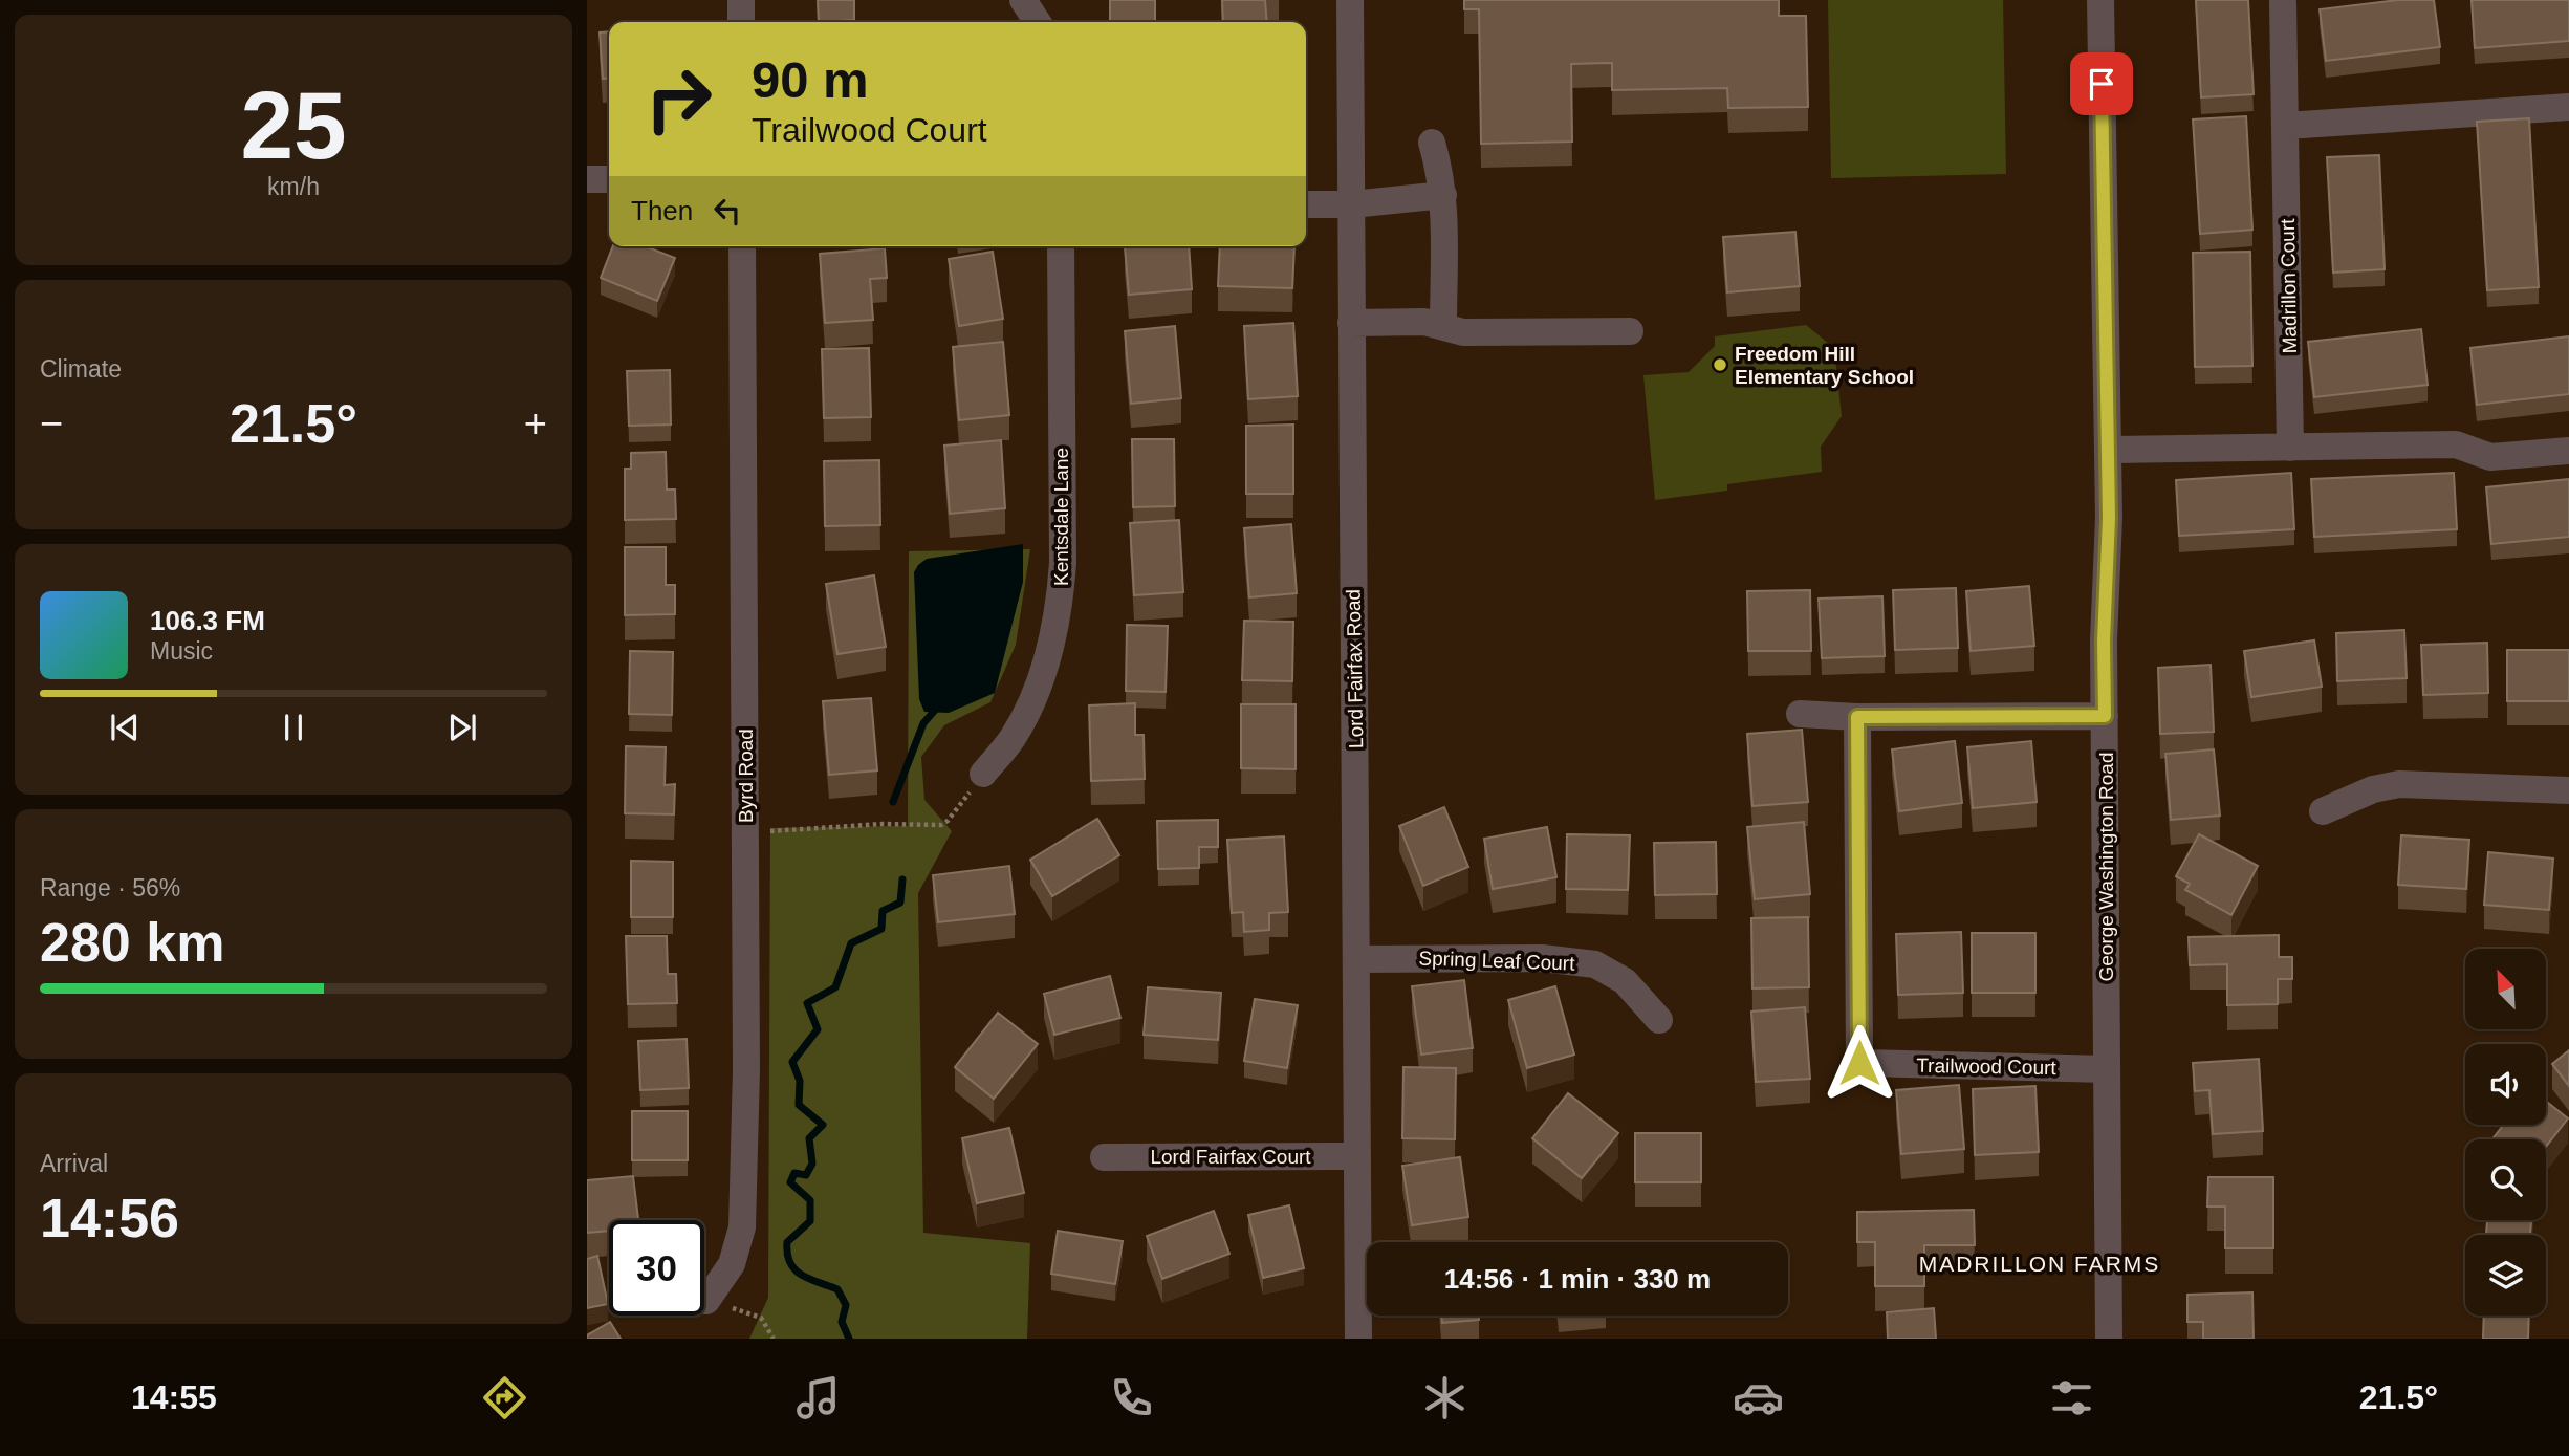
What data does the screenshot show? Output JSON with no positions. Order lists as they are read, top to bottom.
{
  "streets": {
    "street": [
      "Madrillon Court",
      "Kentsdale Lane",
      "Lord Fairfax Road",
      "Byrd Road",
      "George Washington Road",
      "Spring Leaf Court",
      "Trailwood Court",
      "Lord Fairfax Court"
    ]
  },
  "crossings": [
    ["Lord Fairfax Road", "Spring Leaf Court"],
    ["Lord Fairfax Road", "Lord Fairfax Court"],
    ["George Washington Road", "Trailwood Court"]
  ],
  "districts": ["MADRILLON FARMS"],
  "places": ["Freedom Hill Elementary School"],
  "north": "top left",
  "page": {
    "tile": [
      ["25", "km/h"],
      "Climate",
      ["Range · 56%", "280 km"],
      ["Arrival", "14:56"]
    ],
    "turn": ["90 m", "Trailwood Court"],
    "then": "Then",
    "heat": ["−", "21.5°", "+"],
    "song": ["106.3 FM", "Music"],
    "limit": "30",
    "trip": "14:56 · 1 min · 330 m",
    "tabs": ["14:55", "21.5°"]
  }
}
